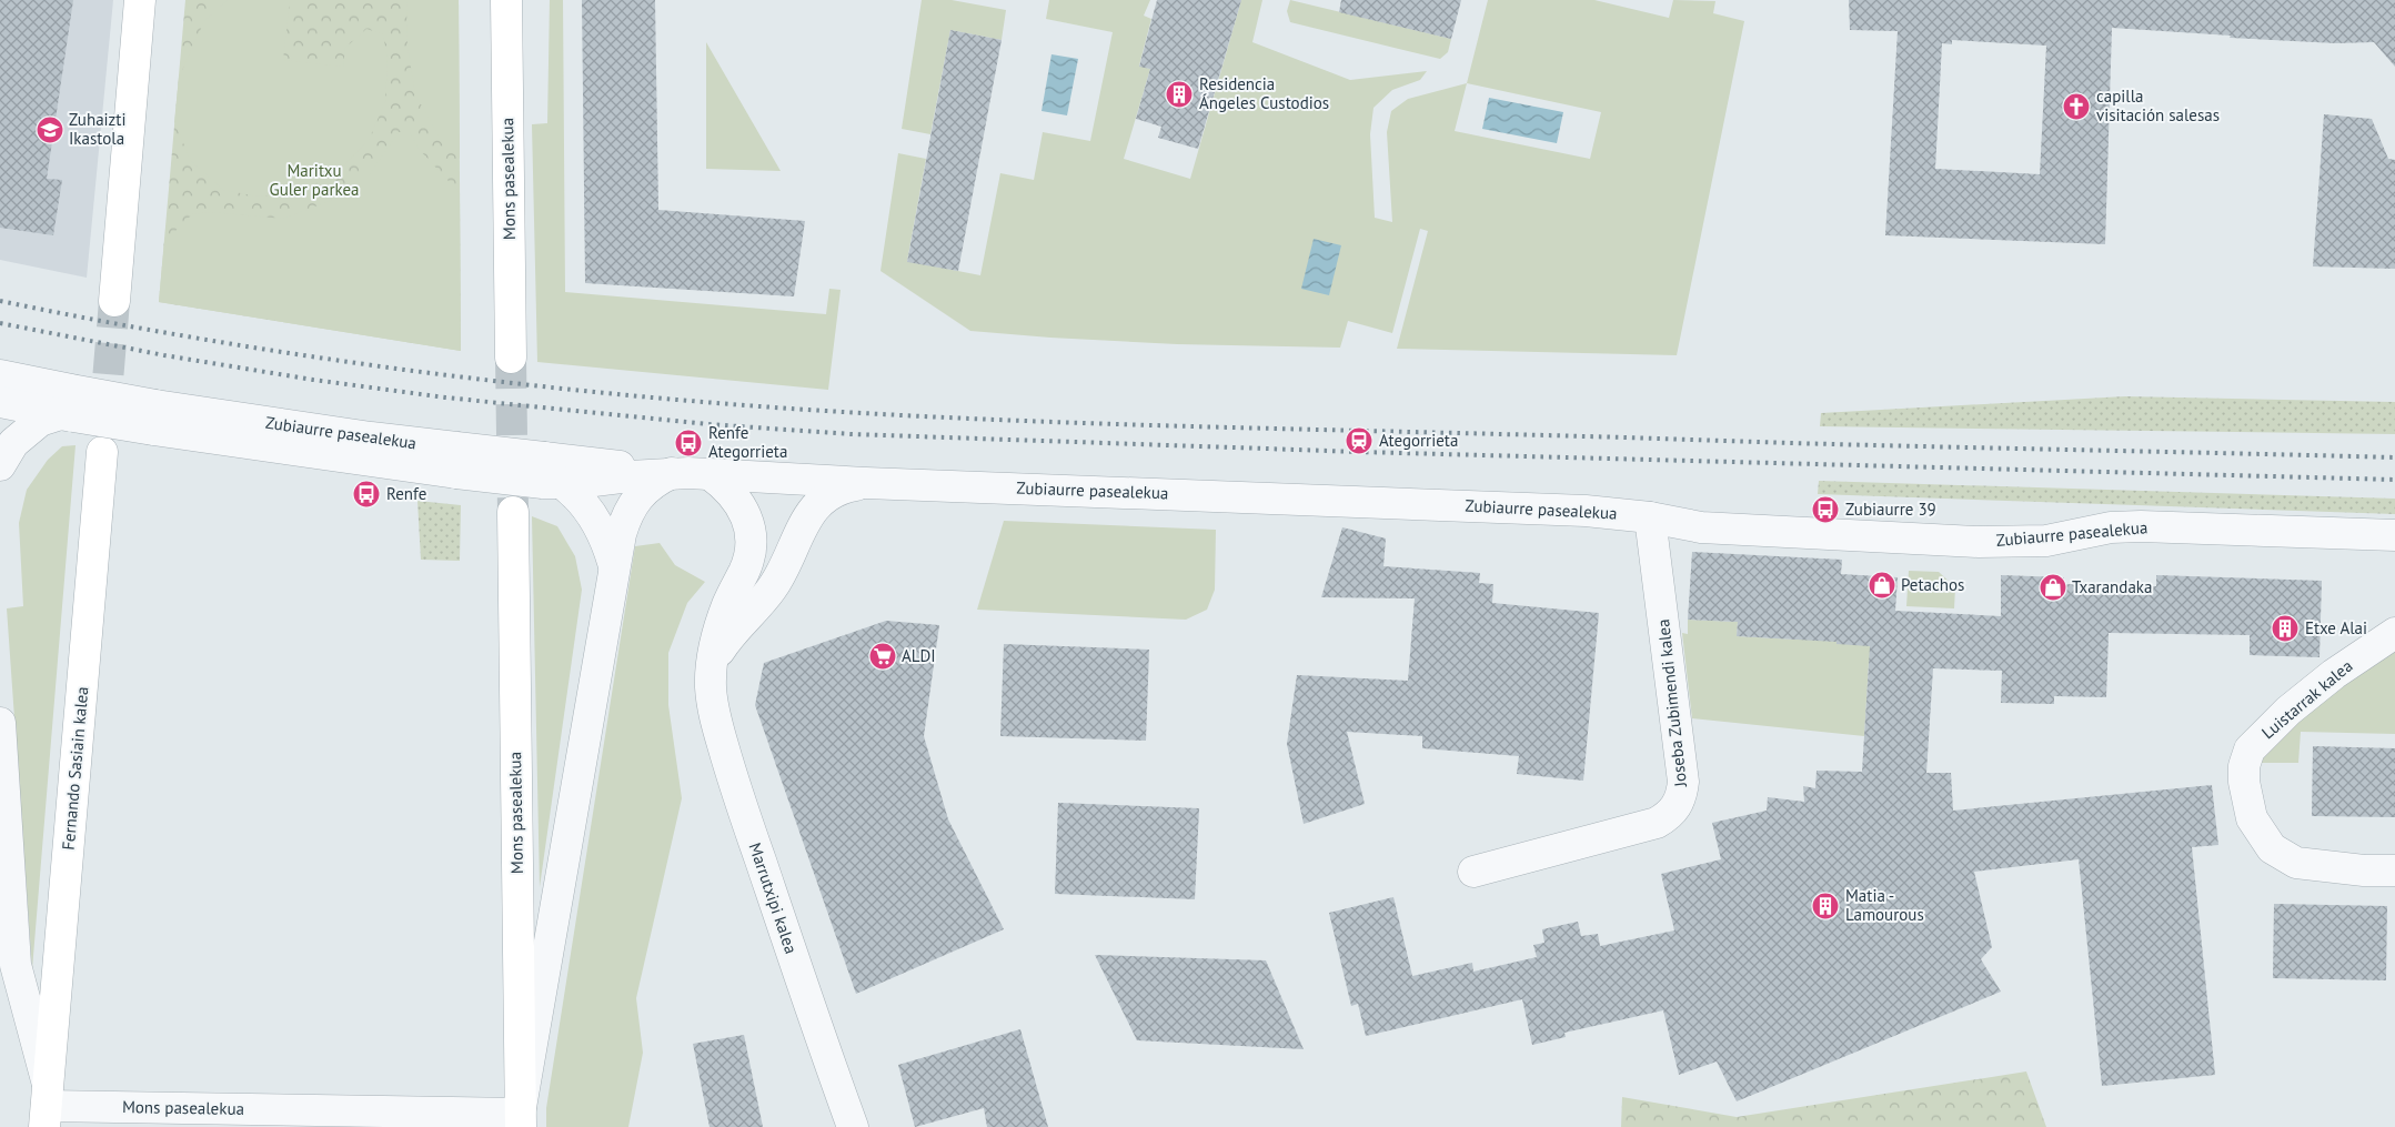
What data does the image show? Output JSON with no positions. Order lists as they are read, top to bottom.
{
  "streets": {
    "main road": ["Mons pasealekua", "Fernando Sasiain kalea"],
    "street": [
      "Zubiaurre pasealekua",
      "Luistarrak kalea",
      "Joseba Zubimendi kalea",
      "Marrutxipi kalea"
    ]
  },
  "crossings": [
    ["Mons pasealekua", "Fernando Sasiain kalea"],
    ["Zubiaurre pasealekua", "Joseba Zubimendi kalea"],
    ["Zubiaurre pasealekua", "Marrutxipi kalea"]
  ],
  "parks": ["Maritxu Guler parkea"],
  "places": {
    "building": ["Residencia Ángeles Custodios", "Etxe Alai", "Matia - Lamourous"],
    "church": ["capilla visitación salesas"],
    "school or university": ["Zuhaizti Ikastola"],
    "station": ["Ategorrieta"],
    "bus stop": ["Renfe Ategorrieta", "Renfe", "Zubiaurre 39"],
    "shop": ["Petachos", "Txarandaka"],
    "supermarket": ["ALDI"]
  }
}
